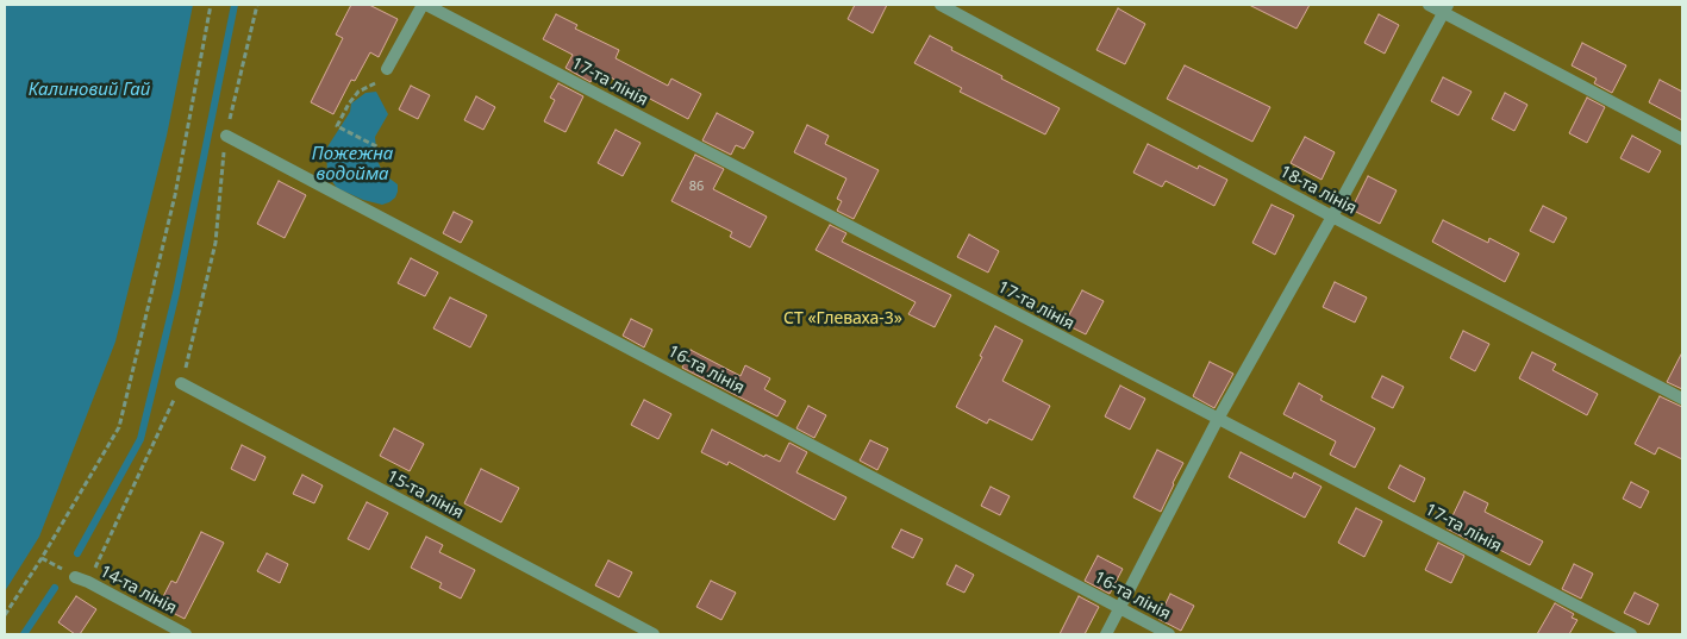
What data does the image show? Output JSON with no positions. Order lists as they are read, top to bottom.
{
  "streets": {
    "lane": [
      "17-та лінія",
      "18-та лінія",
      "16-та лінія",
      "15-та лінія",
      "14-та лінія"
    ]
  },
  "water": ["Калиновий Гай", "Пожежна водойма"],
  "parks": ["СТ «Глеваха-3»"],
  "house_numbers": ["86"]
}
